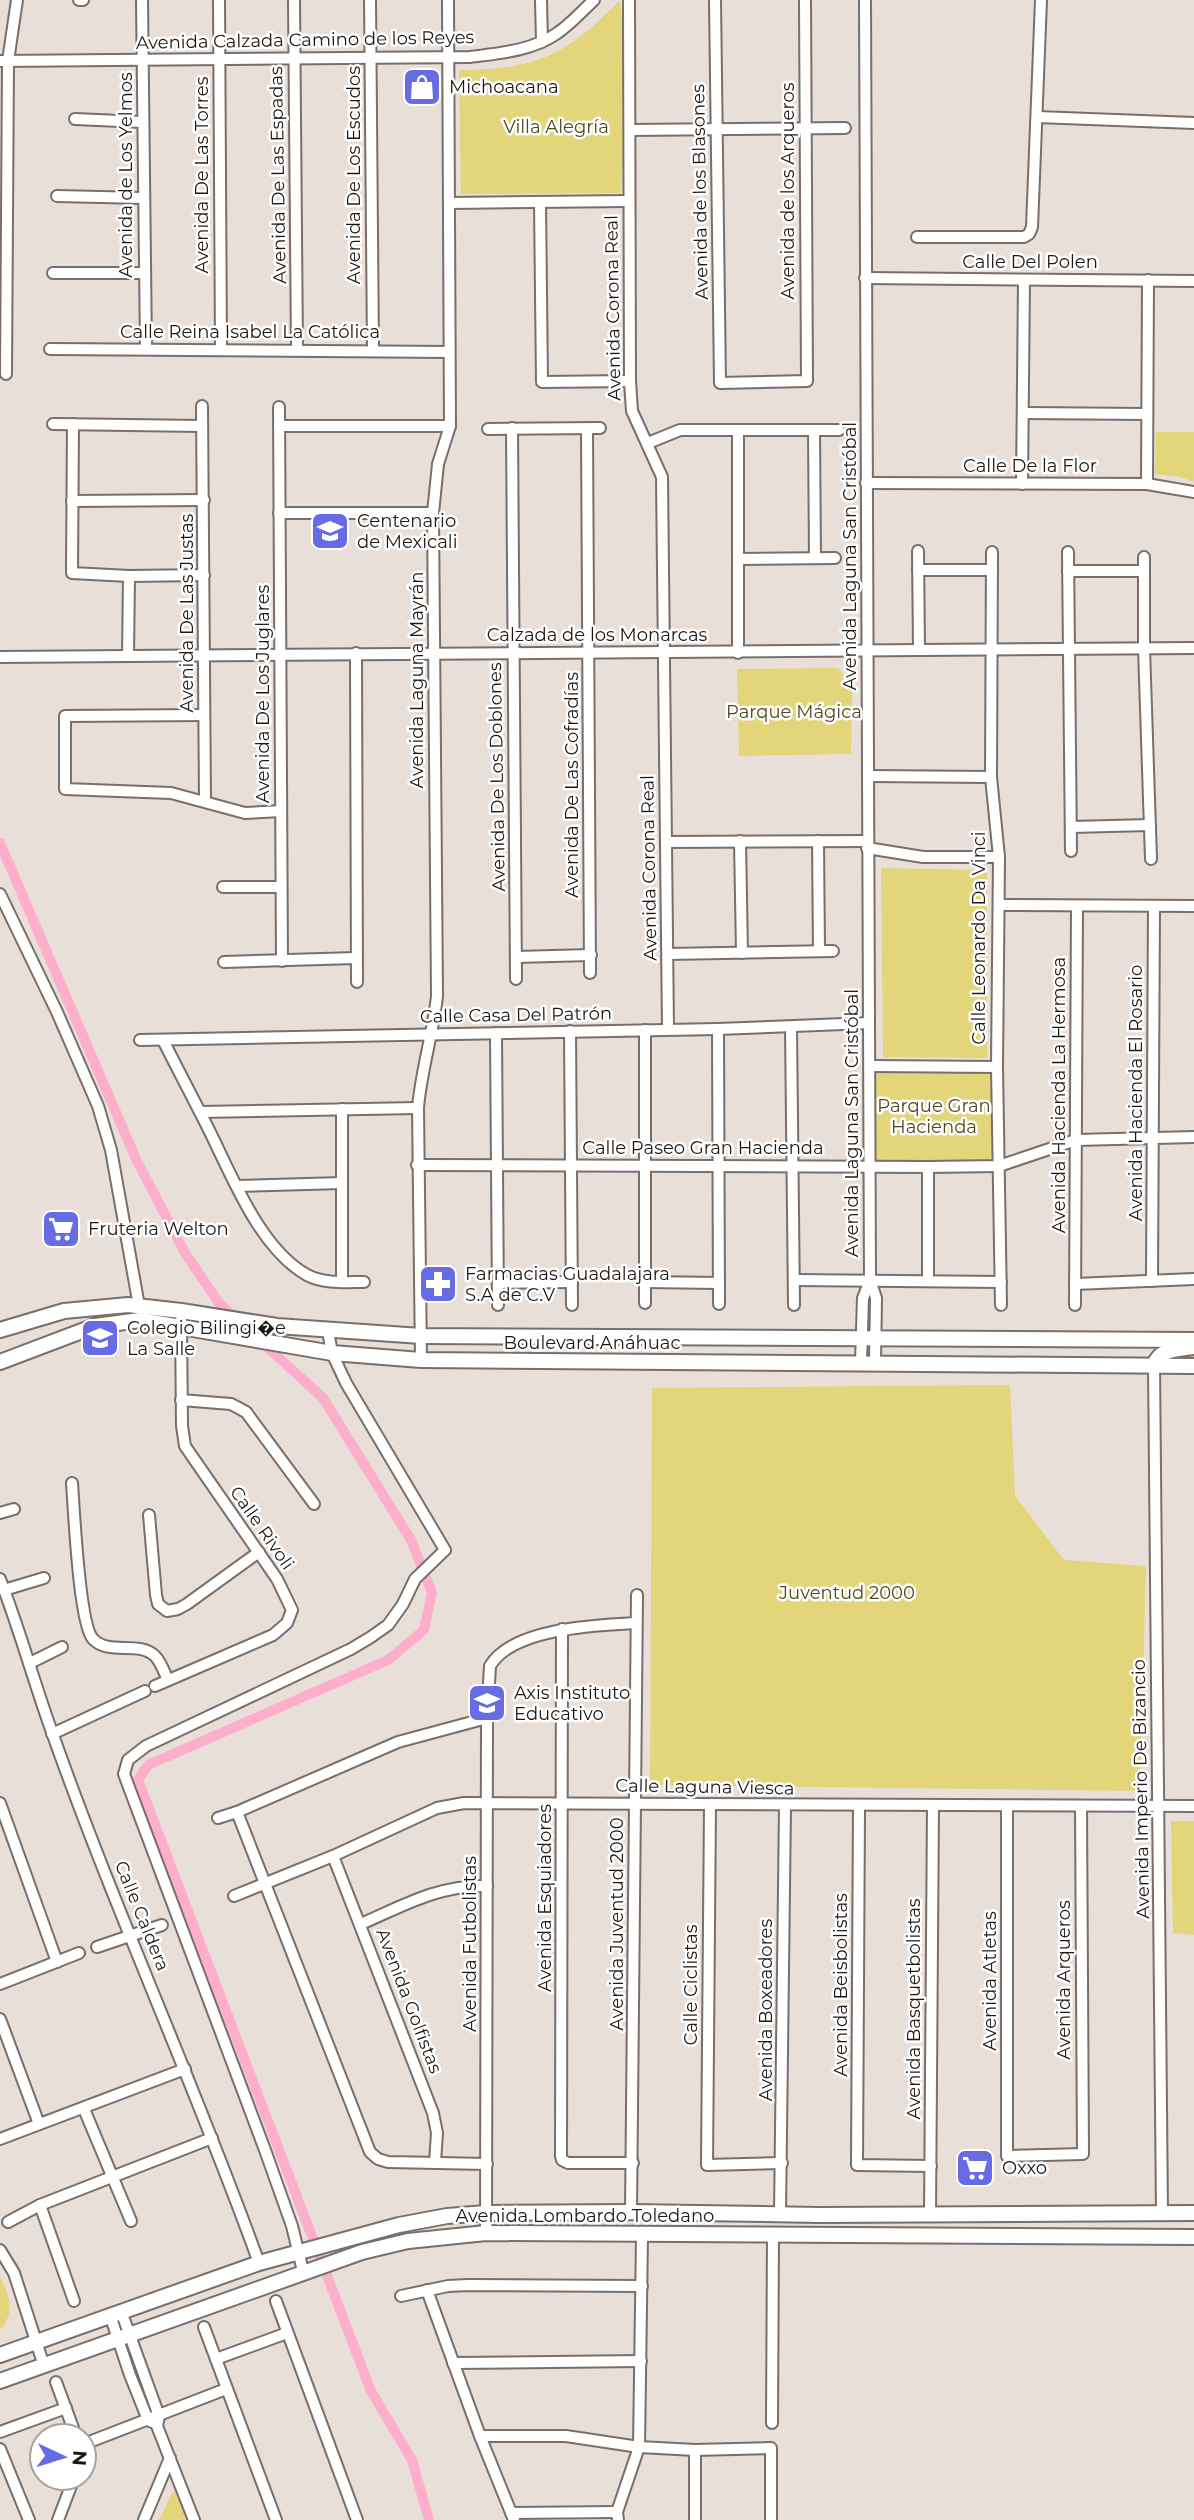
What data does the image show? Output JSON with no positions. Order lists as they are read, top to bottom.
{
  "streets": {
    "main road": ["Boulevard Anáhuac", "Avenida Lombardo Toledano"],
    "street": [
      "Avenida Calzada Camino de los Reyes",
      "Avenida de Los Yelmos",
      "Avenida De Las Torres",
      "Avenida De Las Espadas",
      "Avenida De Los Escudos",
      "Avenida de los Arqueros",
      "Avenida de los Blasones",
      "Calle Del Polen",
      "Avenida Corona Real",
      "Calle Reina Isabel La Católica",
      "Calle De la Flor",
      "Avenida Laguna San Cristóbal",
      "Avenida De Las Justas",
      "Calzada de los Monarcas",
      "Avenida Laguna Mayrán",
      "Avenida De Los Juglares",
      "Avenida De Los Doblones",
      "Avenida De Las Cofradías",
      "Calle Leonardo Da Vinci",
      "Calle Casa Del Patrón",
      "Avenida Hacienda El Rosario",
      "Avenida Hacienda La Hermosa",
      "Calle Paseo Gran Hacienda",
      "Calle Rivoli",
      "Calle Laguna Viesca",
      "Avenida Imperio De Bizancio",
      "Avenida Esquiadores",
      "Calle Caldera",
      "Avenida Juventud 2000",
      "Avenida Futbolistas",
      "Avenida Arqueros",
      "Avenida Atletas",
      "Calle Ciclistas",
      "Avenida Beisbolistas",
      "Avenida Golfistas",
      "Avenida Basquetbolistas",
      "Avenida Boxeadores"
    ]
  },
  "crossings": [
    ["Avenida Calzada Camino de los Reyes", "Avenida de Los Yelmos"],
    ["Avenida Calzada Camino de los Reyes", "Avenida De Las Torres"],
    ["Avenida Calzada Camino de los Reyes", "Avenida De Las Espadas"],
    ["Avenida Calzada Camino de los Reyes", "Avenida De Los Escudos"],
    ["Avenida Calzada Camino de los Reyes", "Avenida Laguna Mayrán"],
    ["Avenida de Los Yelmos", "Calle Reina Isabel La Católica"],
    ["Avenida De Las Torres", "Calle Reina Isabel La Católica"],
    ["Avenida De Las Espadas", "Calle Reina Isabel La Católica"],
    ["Avenida De Los Escudos", "Calle Reina Isabel La Católica"],
    ["Avenida de los Arqueros", "Avenida de los Blasones"],
    ["Calle Del Polen", "Avenida Laguna San Cristóbal"],
    ["Avenida Corona Real", "Calzada de los Monarcas"],
    ["Avenida Corona Real", "Calle Casa Del Patrón"],
    ["Calle Reina Isabel La Católica", "Avenida Laguna Mayrán"],
    ["Calle De la Flor", "Avenida Laguna San Cristóbal"],
    ["Avenida Laguna San Cristóbal", "Calzada de los Monarcas"],
    ["Avenida Laguna San Cristóbal", "Calle Casa Del Patrón"],
    ["Avenida Laguna San Cristóbal", "Calle Paseo Gran Hacienda"],
    ["Avenida Laguna San Cristóbal", "Boulevard Anáhuac"],
    ["Avenida De Las Justas", "Calzada de los Monarcas"],
    ["Calzada de los Monarcas", "Avenida Laguna Mayrán"],
    ["Calzada de los Monarcas", "Avenida De Los Juglares"],
    ["Calzada de los Monarcas", "Avenida De Los Doblones"],
    ["Calzada de los Monarcas", "Avenida De Las Cofradías"],
    ["Calzada de los Monarcas", "Calle Leonardo Da Vinci"],
    ["Avenida Laguna Mayrán", "Calle Casa Del Patrón"],
    ["Avenida Laguna Mayrán", "Calle Paseo Gran Hacienda"],
    ["Avenida Laguna Mayrán", "Boulevard Anáhuac"],
    ["Calle Leonardo Da Vinci", "Calle Paseo Gran Hacienda"],
    ["Avenida Hacienda El Rosario", "Calle Paseo Gran Hacienda"],
    ["Avenida Hacienda La Hermosa", "Calle Paseo Gran Hacienda"],
    ["Boulevard Anáhuac", "Calle Rivoli"],
    ["Boulevard Anáhuac", "Avenida Imperio De Bizancio"],
    ["Calle Rivoli", "Calle Caldera"],
    ["Calle Laguna Viesca", "Avenida Imperio De Bizancio"],
    ["Calle Laguna Viesca", "Avenida Esquiadores"],
    ["Calle Laguna Viesca", "Avenida Juventud 2000"],
    ["Calle Laguna Viesca", "Avenida Futbolistas"],
    ["Calle Laguna Viesca", "Avenida Arqueros"],
    ["Calle Laguna Viesca", "Avenida Atletas"],
    ["Calle Laguna Viesca", "Calle Ciclistas"],
    ["Calle Laguna Viesca", "Avenida Beisbolistas"],
    ["Calle Laguna Viesca", "Avenida Golfistas"],
    ["Calle Laguna Viesca", "Avenida Basquetbolistas"],
    ["Calle Laguna Viesca", "Avenida Boxeadores"],
    ["Avenida Imperio De Bizancio", "Avenida Lombardo Toledano"],
    ["Avenida Esquiadores", "Avenida Juventud 2000"],
    ["Avenida Esquiadores", "Avenida Futbolistas"],
    ["Calle Caldera", "Avenida Lombardo Toledano"],
    ["Avenida Juventud 2000", "Avenida Lombardo Toledano"],
    ["Avenida Futbolistas", "Avenida Lombardo Toledano"],
    ["Avenida Arqueros", "Avenida Atletas"],
    ["Calle Ciclistas", "Avenida Boxeadores"],
    ["Avenida Beisbolistas", "Avenida Basquetbolistas"],
    ["Avenida Basquetbolistas", "Avenida Lombardo Toledano"],
    ["Avenida Boxeadores", "Avenida Lombardo Toledano"]
  ],
  "parks": [
    "Villa Alegría",
    "Parque Mágica",
    "Parque Gran Hacienda",
    "Juventud 2000"
  ],
  "places": {
    "shop": ["Michoacana"],
    "school or university": ["Centenario de Mexicali", "Colegio Bilingi�e La Salle", "Axis Instituto Educativo"],
    "supermarket": ["Fruteria Welton", "Oxxo"],
    "pharmacy": ["Farmacias Guadalajara S.A de C.V"]
  },
  "north": "right"
}
